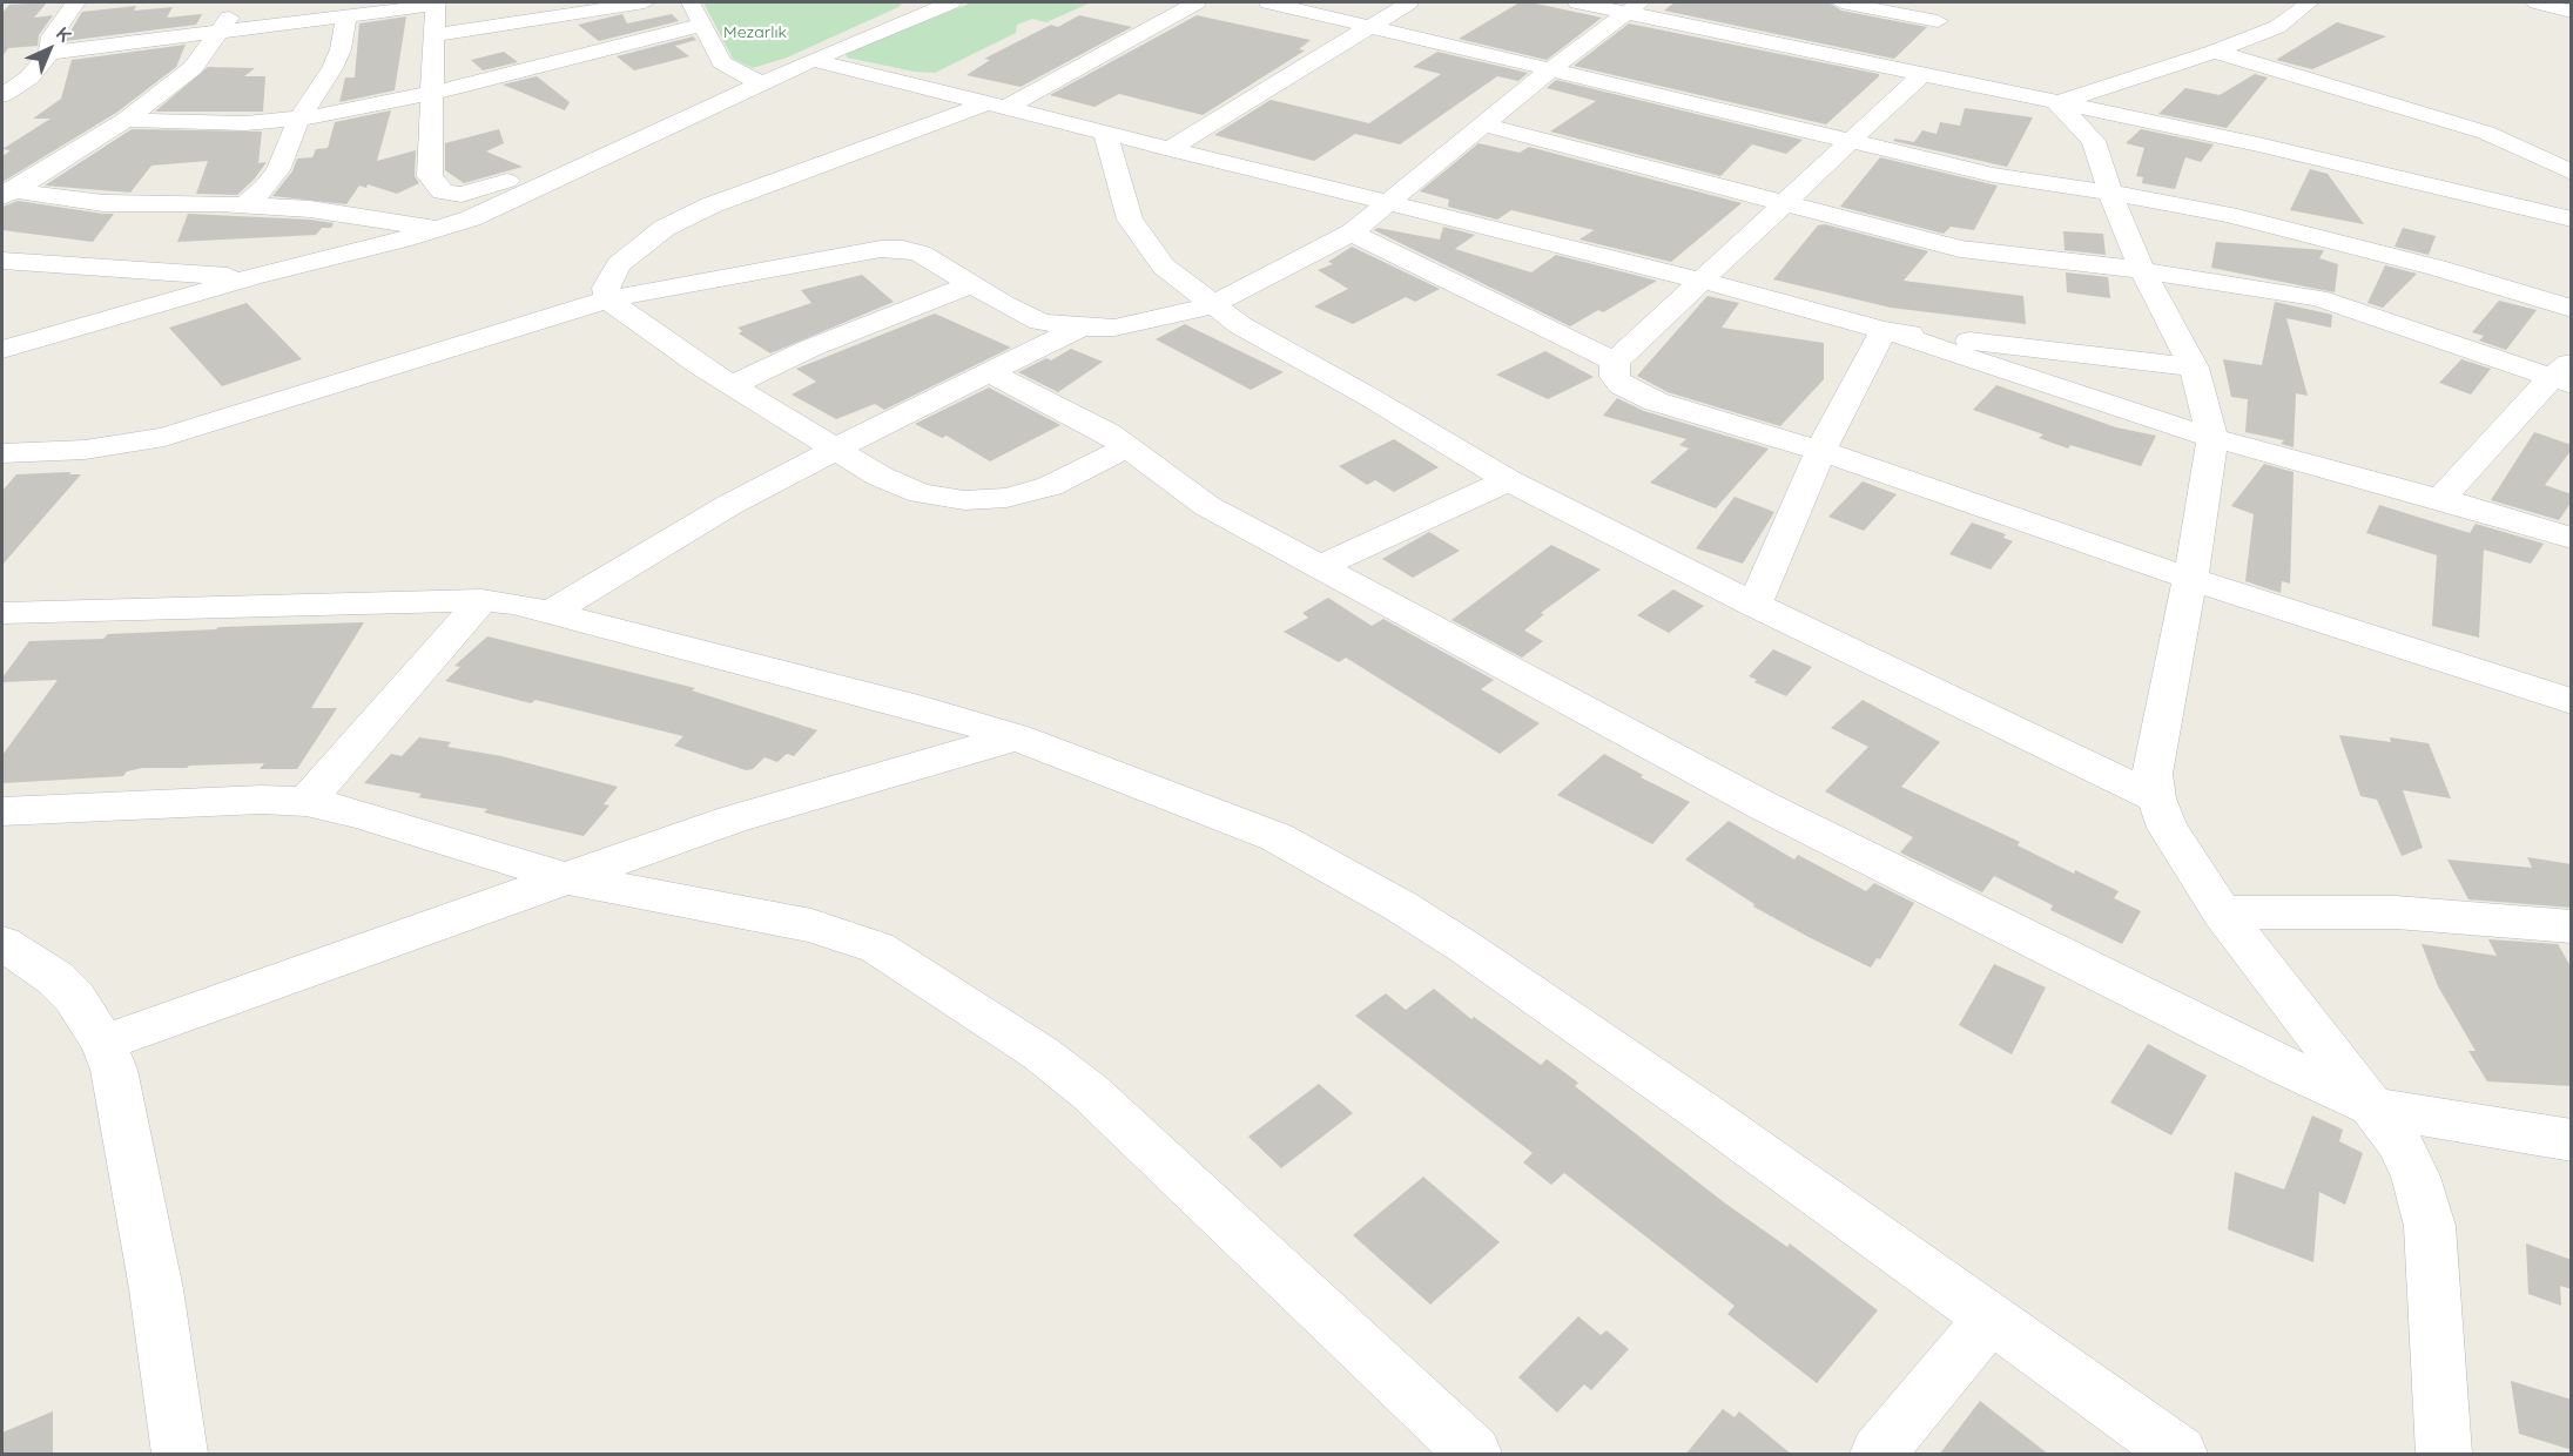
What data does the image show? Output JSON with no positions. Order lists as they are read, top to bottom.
{
  "parks": ["Mezarlık"],
  "north": "top right"
}
